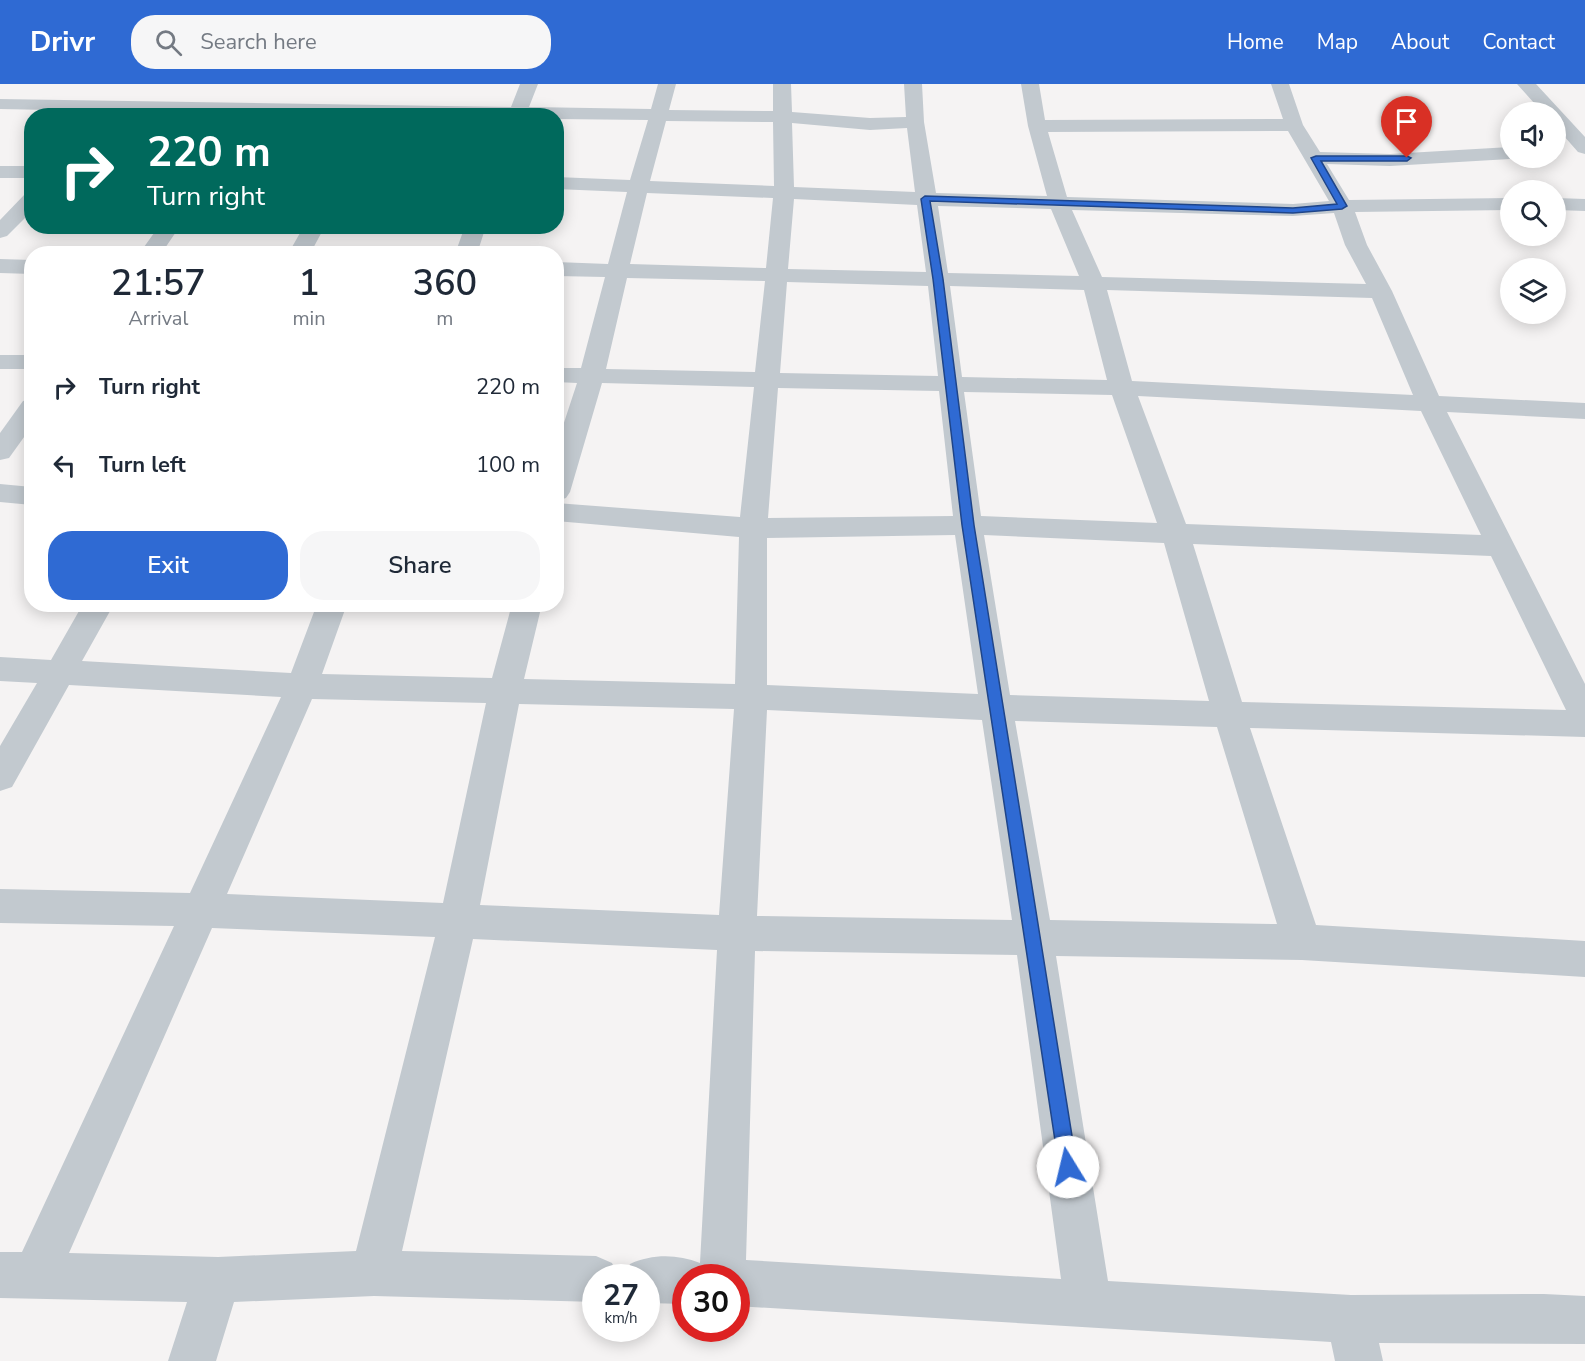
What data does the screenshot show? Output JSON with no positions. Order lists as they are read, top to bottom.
{
  "page": {
    "header": "Drivr",
    "search": "Search here",
    "nav": [
      "Home",
      "Map",
      "About",
      "Contact"
    ],
    "turn": ["220 m", "Turn right"],
    "eta": [
      "21:57",
      "Arrival",
      "1",
      "min",
      "360",
      "m"
    ],
    "list": [
      {
        "name": "Turn right",
        "value": "220 m"
      },
      {
        "name": "Turn left",
        "value": "100 m"
      }
    ],
    "buttons": ["Exit", "Share"],
    "speed": "27 km/h",
    "limit": "30"
  }
}
